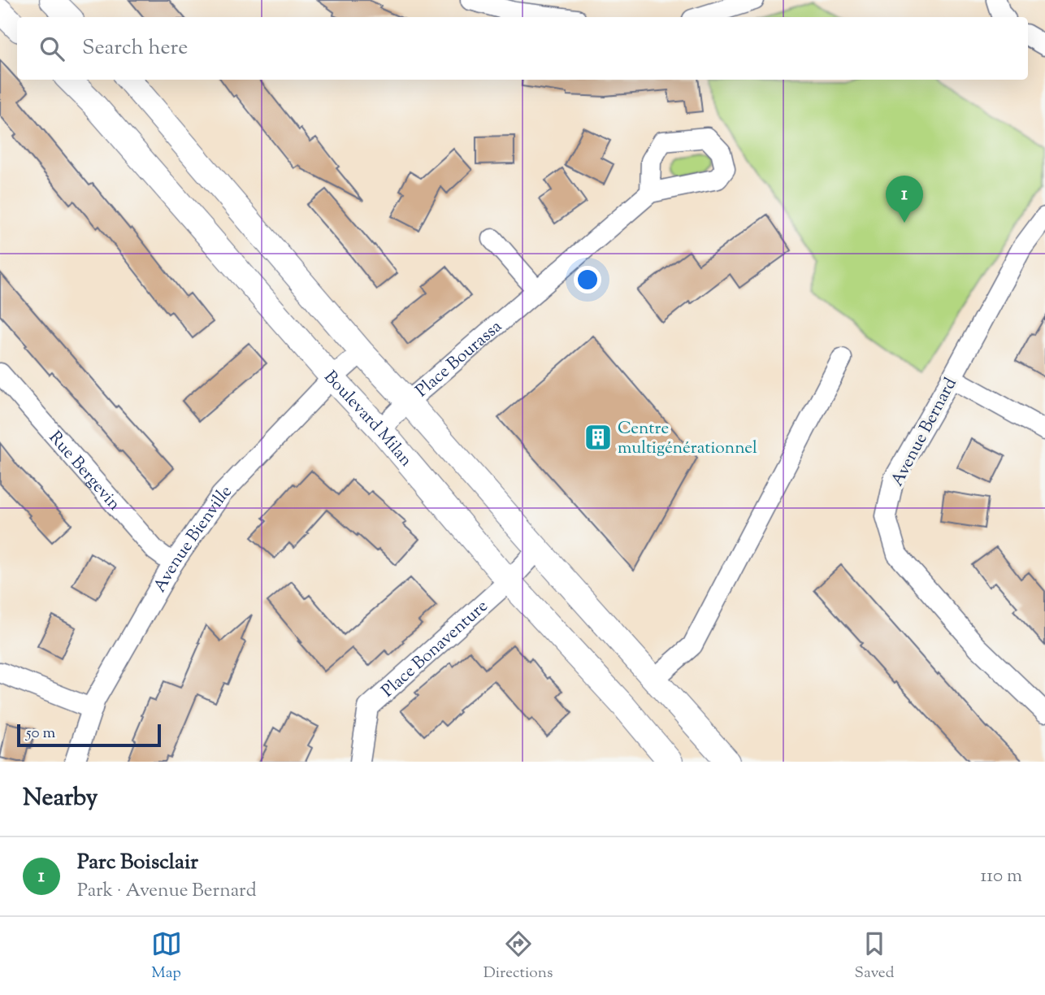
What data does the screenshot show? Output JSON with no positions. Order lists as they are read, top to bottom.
{
  "streets": {
    "main road": ["Boulevard Milan"],
    "street": [
      "Place Bourassa",
      "Avenue Bernard",
      "Rue Bergevin",
      "Avenue Bienville",
      "Place Bonaventure"
    ]
  },
  "crossings": [
    ["Place Bourassa", "Boulevard Milan"],
    ["Boulevard Milan", "Avenue Bienville"],
    ["Boulevard Milan", "Place Bonaventure"],
    ["Rue Bergevin", "Avenue Bienville"]
  ],
  "places": {
    "building": ["Centre multigénérationnel"]
  },
  "scale_bar": "50 m",
  "page": {
    "search": "Search here",
    "pins": "1",
    "scale": "50 m",
    "heading": "Nearby",
    "list": [
      {
        "mark": "1",
        "name": "Parc Boisclair",
        "note": "Park · Avenue Bernard",
        "value": "110 m"
      }
    ],
    "nav": ["Map", "Directions", "Saved"]
  }
}
